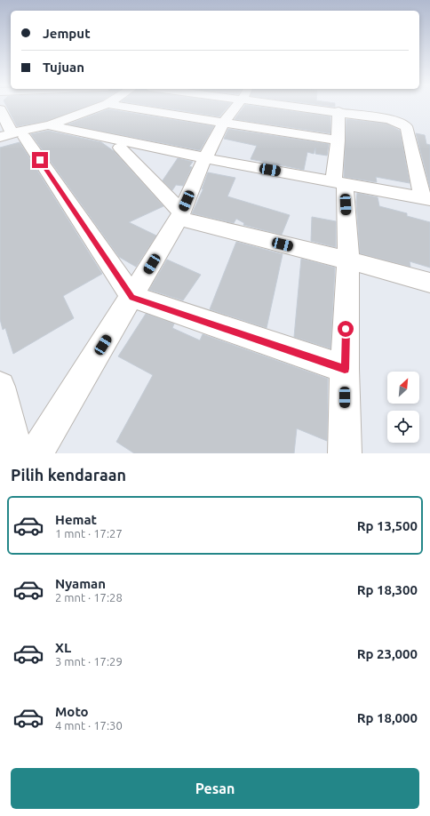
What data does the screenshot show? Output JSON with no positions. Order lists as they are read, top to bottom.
{
  "north": "top right",
  "page": {
    "banner": ["Jemput", "Tujuan"],
    "heading": "Pilih kendaraan",
    "list": [
      {
        "name": "Hemat",
        "note": "1 mnt · 17:27",
        "value": "Rp 13,500"
      },
      {
        "name": "Nyaman",
        "note": "2 mnt · 17:28",
        "value": "Rp 18,300"
      },
      {
        "name": "XL",
        "note": "3 mnt · 17:29",
        "value": "Rp 23,000"
      },
      {
        "name": "Moto",
        "note": "4 mnt · 17:30",
        "value": "Rp 18,000"
      }
    ],
    "buttons": "Pesan"
  }
}
